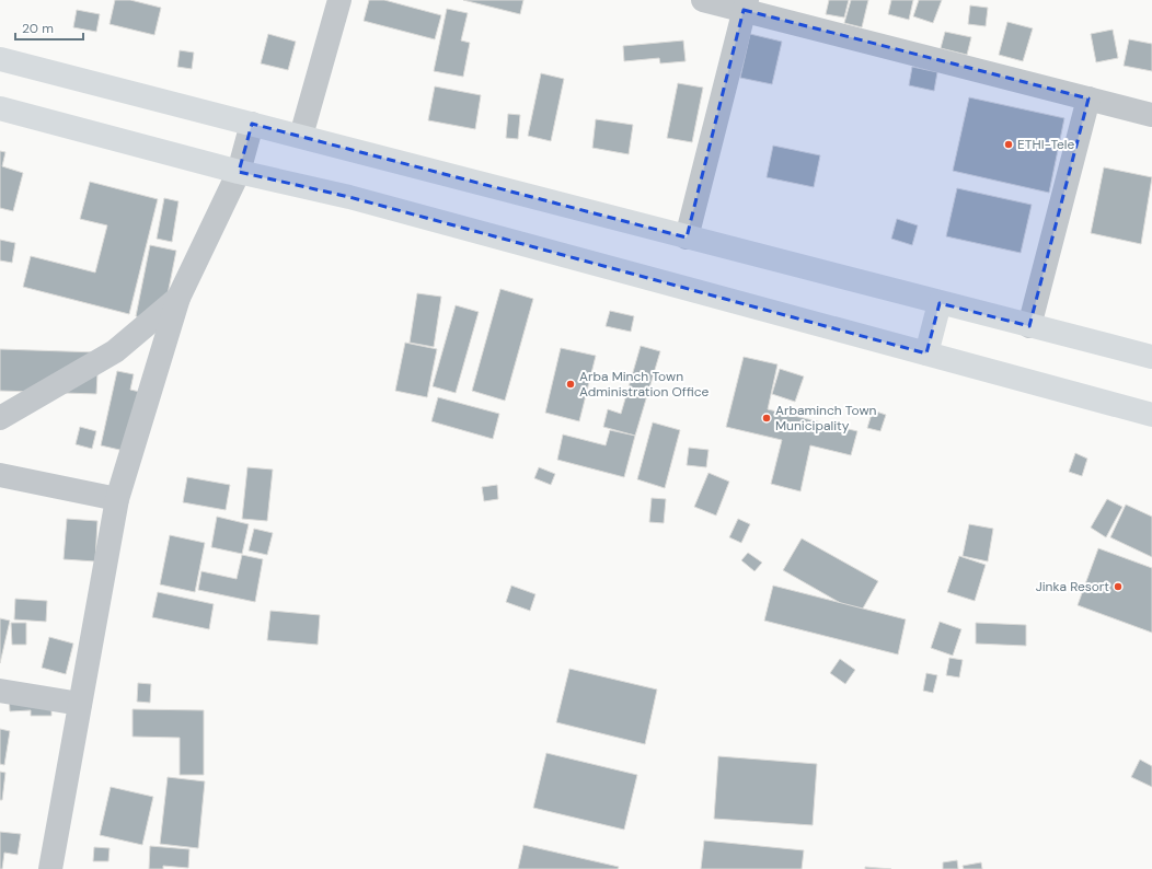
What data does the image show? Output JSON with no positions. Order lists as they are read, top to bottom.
{
  "places": [
    "ETHI-Tele",
    "Arba Minch Town Administration Office",
    "Arbaminch Town Municipality",
    "Jinka Resort"
  ],
  "scale_bar": "20 m"
}
